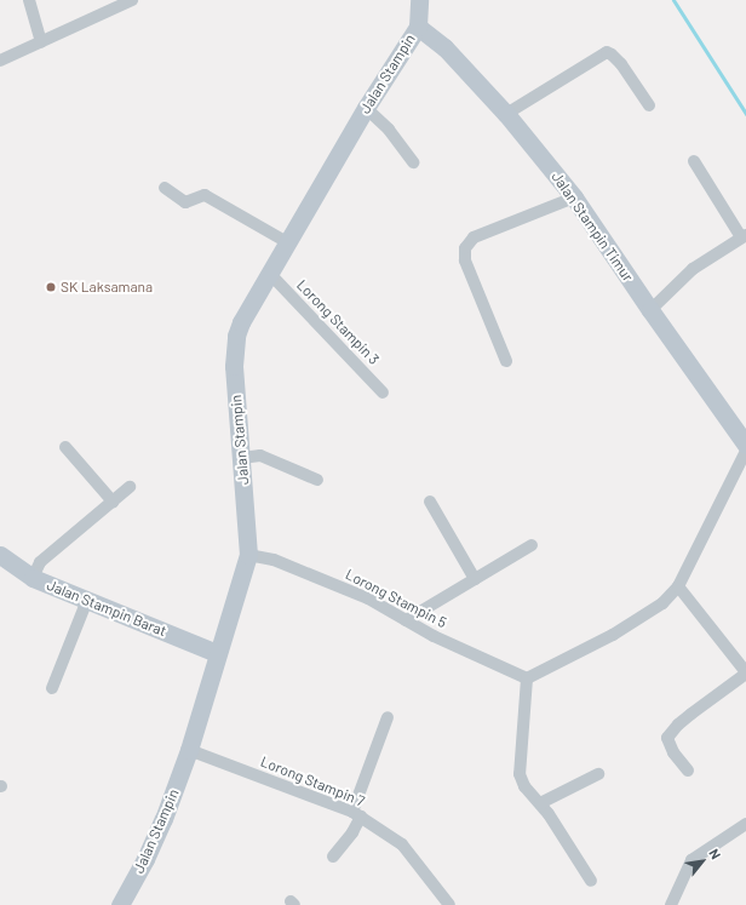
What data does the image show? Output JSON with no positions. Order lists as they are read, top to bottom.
{
  "streets": {
    "street": [
      "Jalan Stampin",
      "Jalan Stampin Timur",
      "Lorong Stampin 3",
      "Lorong Stampin 5",
      "Jalan Stampin Barat",
      "Lorong Stampin 7"
    ]
  },
  "crossings": [
    ["Jalan Stampin", "Jalan Stampin Timur"],
    ["Jalan Stampin", "Lorong Stampin 3"],
    ["Jalan Stampin", "Lorong Stampin 5"],
    ["Jalan Stampin", "Jalan Stampin Barat"],
    ["Jalan Stampin", "Lorong Stampin 7"]
  ],
  "places": ["SK Laksamana"],
  "north": "top right"
}
